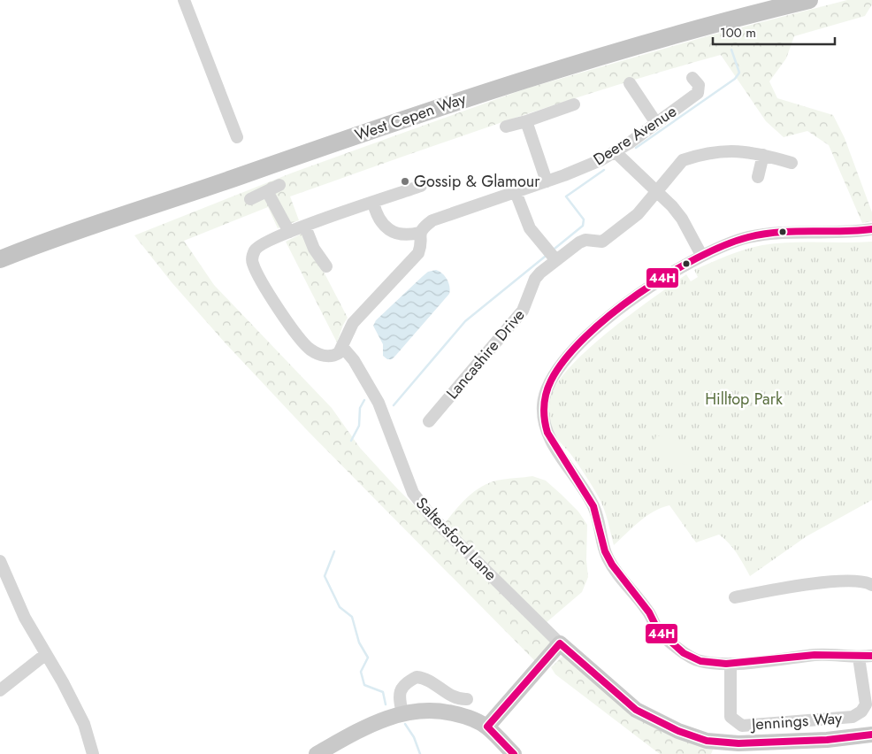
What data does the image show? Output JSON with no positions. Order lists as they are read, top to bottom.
{
  "streets": {
    "highway": ["West Cepen Way"],
    "main road": ["Saltersford Lane"],
    "street": ["Deere Avenue", "Lancashire Drive", "Jennings Way"]
  },
  "parks": ["Hilltop Park"],
  "places": ["Gossip & Glamour"],
  "lines": ["transit line 44H"],
  "scale_bar": "100 m"
}
